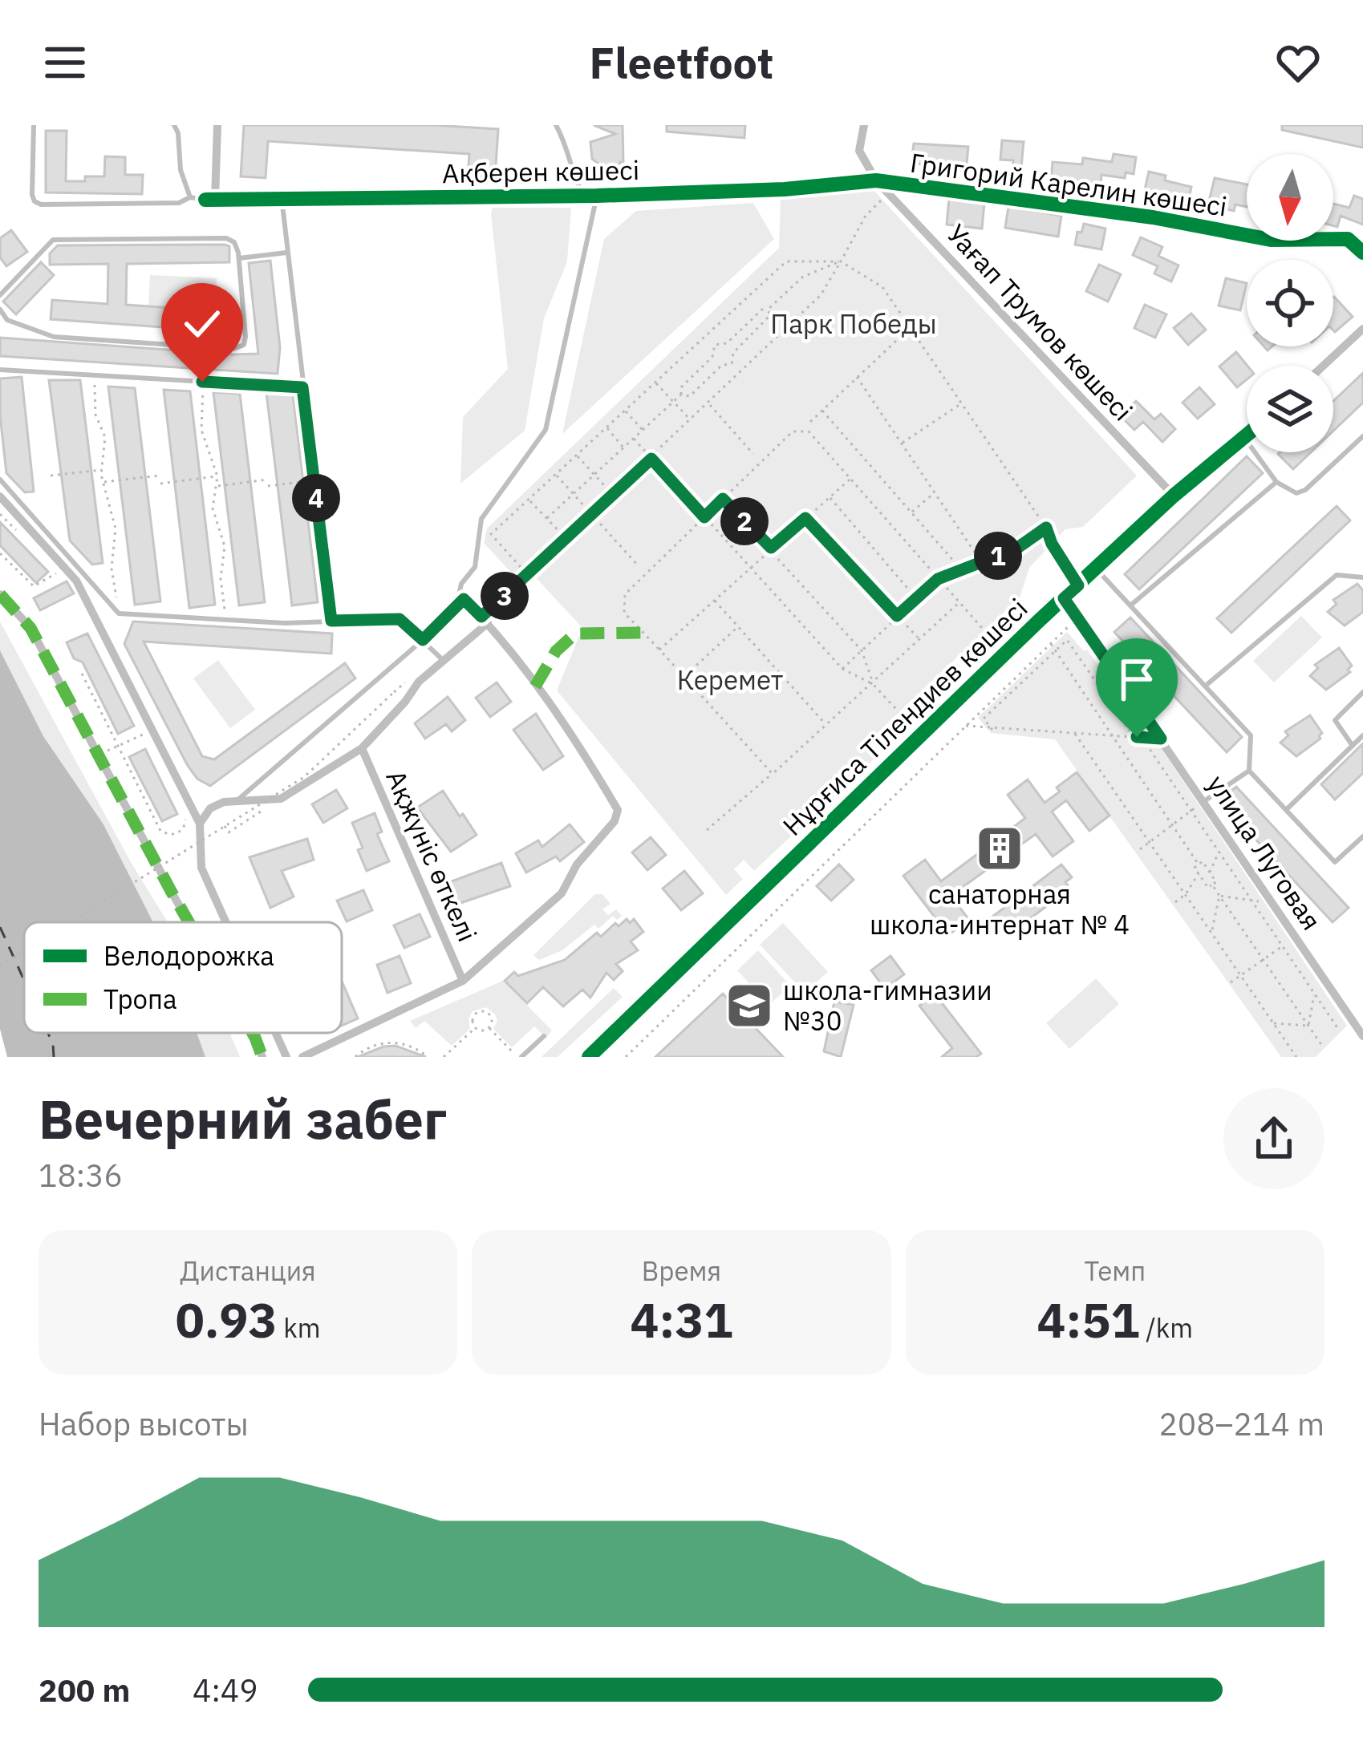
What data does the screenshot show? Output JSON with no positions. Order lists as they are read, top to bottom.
{
  "streets": {
    "street": [
      "Ақберен көшесі",
      "Григорий Карелин көшесі",
      "Уағап Трумов көшесі",
      "Нұрғиса Тілендиев көшесі",
      "улица Луговая",
      "Ақжүніс өткелі"
    ]
  },
  "crossings": [
    ["Ақберен көшесі", "Григорий Карелин көшесі"],
    ["Ақберен көшесі", "Уағап Трумов көшесі"],
    ["Григорий Карелин көшесі", "Уағап Трумов көшесі"],
    ["Уағап Трумов көшесі", "Нұрғиса Тілендиев көшесі"],
    ["Нұрғиса Тілендиев көшесі", "улица Луговая"]
  ],
  "parks": ["Парк Победы", "Керемет"],
  "places": {
    "building": ["санаторная школа-интернат № 4"],
    "school or university": ["школа-гимназии №30"]
  },
  "legend": ["Велодорожка", "Тропа"],
  "north": "bottom",
  "page": {
    "header": "Fleetfoot",
    "pins": [
      "4",
      "2",
      "1",
      "3"
    ],
    "heading": ["Вечерний забег", "18:36"],
    "stats": [
      ["Дистанция", "0.93 km"],
      ["Время", "4:31"],
      ["Темп", "4:51 /km"]
    ],
    "chart": ["Набор высоты", "208–214 m"],
    "list": [
      {
        "name": "200 m",
        "note": "4:49"
      }
    ]
  }
}
